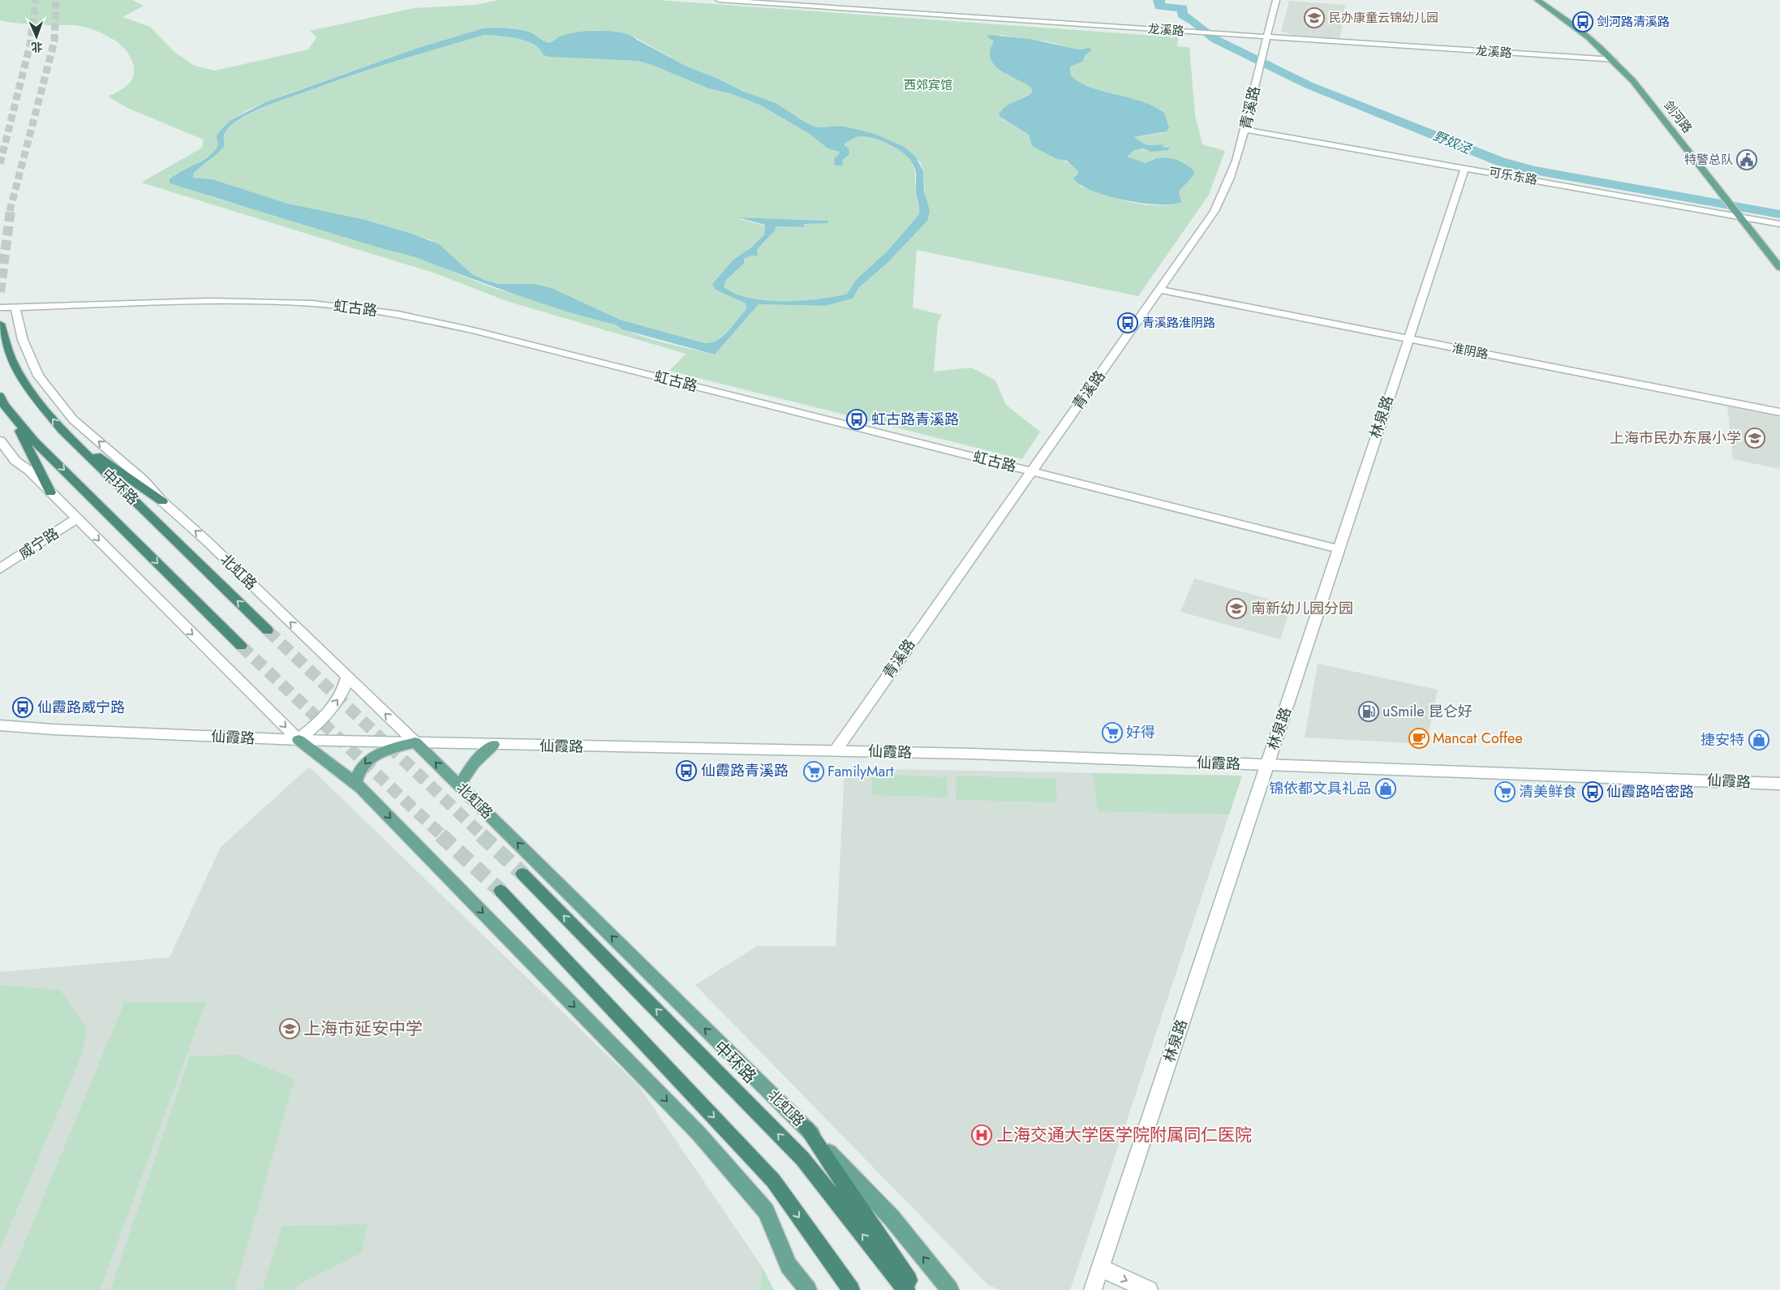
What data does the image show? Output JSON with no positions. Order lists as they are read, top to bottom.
{
  "streets": {
    "highway": ["中环路"],
    "main road": ["剑河路", "北虹路"],
    "street": [
      "龙溪路",
      "青溪路",
      "可乐东路",
      "虹古路",
      "淮阴路",
      "林泉路",
      "威宁路",
      "仙霞路"
    ]
  },
  "crossings": [
    ["龙溪路", "青溪路"],
    ["龙溪路", "剑河路"],
    ["青溪路", "可乐东路"],
    ["青溪路", "虹古路"],
    ["青溪路", "淮阴路"],
    ["青溪路", "仙霞路"],
    ["剑河路", "可乐东路"],
    ["可乐东路", "林泉路"],
    ["虹古路", "林泉路"],
    ["虹古路", "北虹路"],
    ["淮阴路", "林泉路"],
    ["林泉路", "仙霞路"],
    ["北虹路", "仙霞路"]
  ],
  "water": ["野奴泾"],
  "parks": ["西郊宾馆"],
  "places": {
    "school or university": [
      "民办康童云锦幼儿园",
      "上海市民办东展小学",
      "南新幼儿园分园",
      "上海市延安中学"
    ],
    "bus stop": [
      "剑河路清溪路",
      "青溪路淮阴路",
      "虹古路青溪路",
      "仙霞路威宁路",
      "仙霞路青溪路",
      "仙霞路哈密路"
    ],
    "public building": ["特警总队"],
    "fuel station": ["uSmile 昆仑好"],
    "supermarket": ["好得", "FamilyMart", "清美鲜食"],
    "cafe": ["Mancat Coffee"],
    "shop": ["捷安特", "锦依都文具礼品"],
    "hospital": ["上海交通大学医学院附属同仁医院"]
  },
  "north": "bottom"
}
